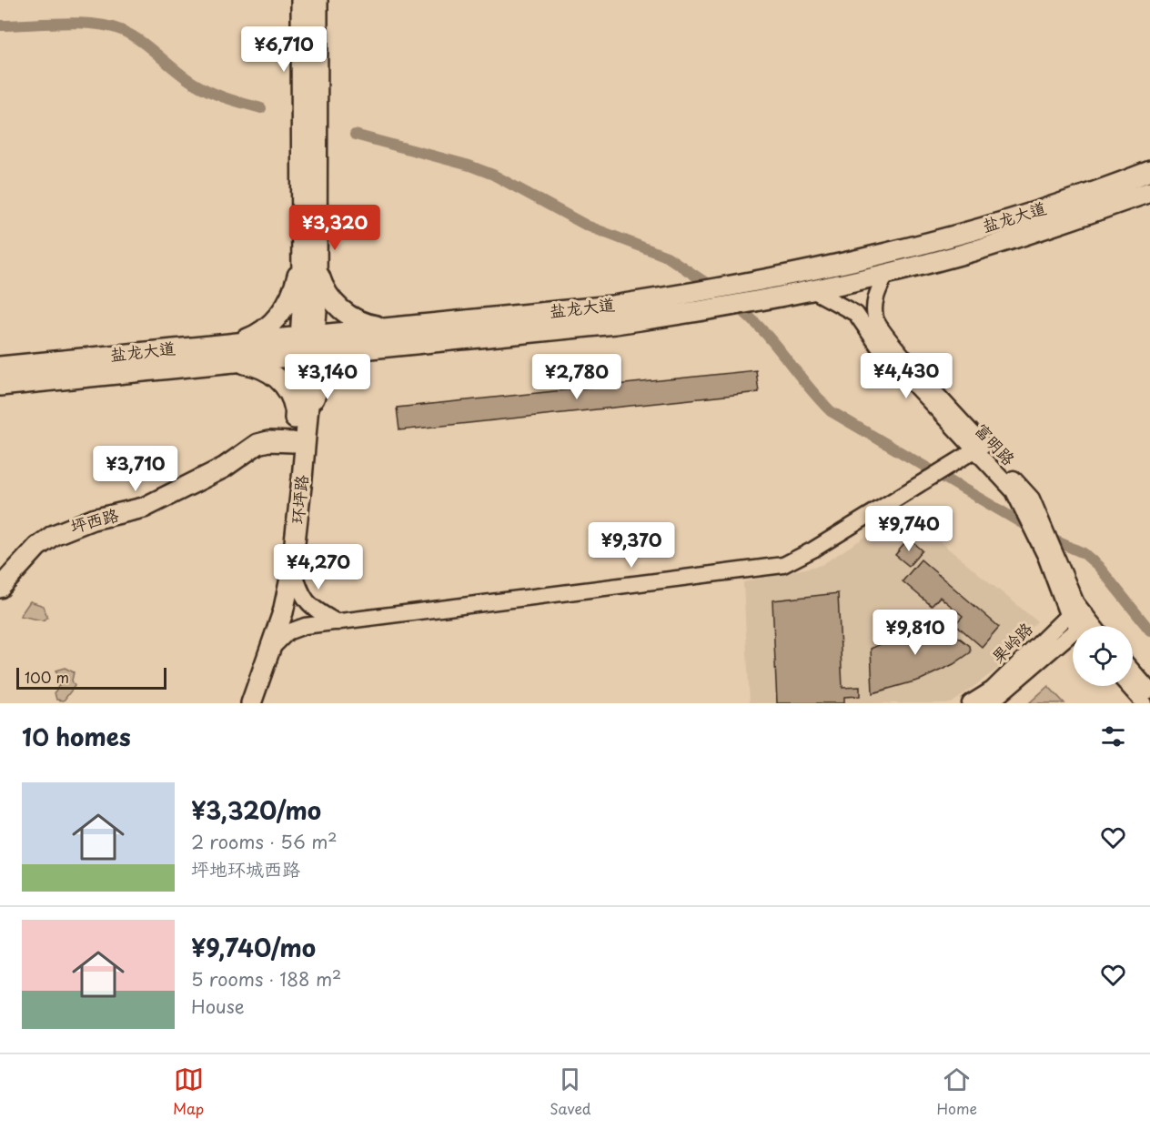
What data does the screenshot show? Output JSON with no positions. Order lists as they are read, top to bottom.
{
  "streets": {
    "main road": ["盐龙大道", "环坪路", "坪西路"],
    "street": ["富明路", "果岭路"]
  },
  "crossings": [
    ["盐龙大道", "富明路"],
    ["盐龙大道", "环坪路"],
    ["富明路", "果岭路"],
    ["环坪路", "坪西路"]
  ],
  "scale_bar": "100 m",
  "page": {
    "price": [
      "¥6,710",
      "¥3,320",
      "¥4,430",
      "¥3,140",
      "¥2,780",
      "¥3,710",
      "¥9,740",
      "¥9,370",
      "¥4,270",
      "¥9,810"
    ],
    "scale": "100 m",
    "heading": "10 homes",
    "list": [
      {
        "name": "¥3,320/mo",
        "note": "2 rooms · 56 m² · 坪地环城西路"
      },
      {
        "name": "¥9,740/mo",
        "note": "5 rooms · 188 m² · House"
      }
    ],
    "tabs": ["Map", "Saved", "Home"]
  }
}
